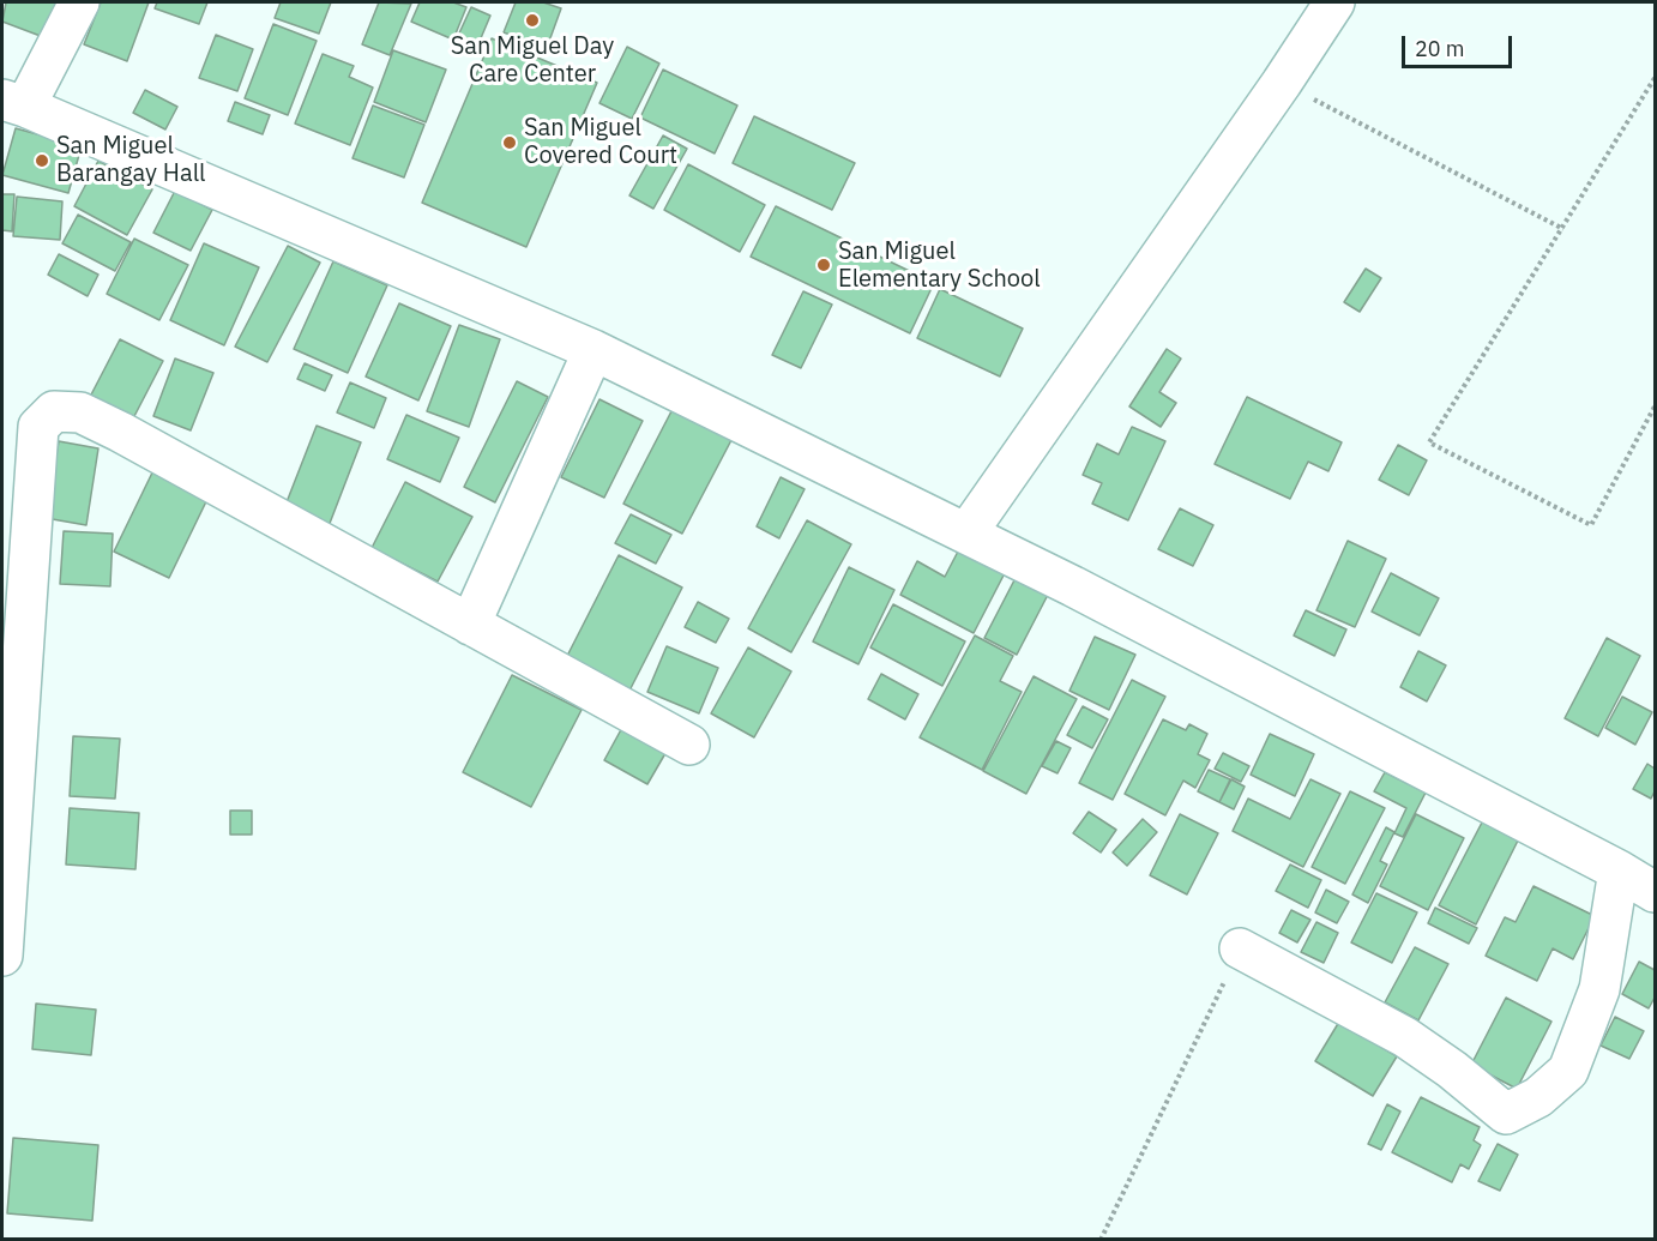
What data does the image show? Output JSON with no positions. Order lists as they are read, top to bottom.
{
  "places": [
    "San Miguel Day Care Center",
    "San Miguel Covered Court",
    "San Miguel Barangay Hall",
    "San Miguel Elementary School"
  ],
  "scale_bar": "20 m"
}
